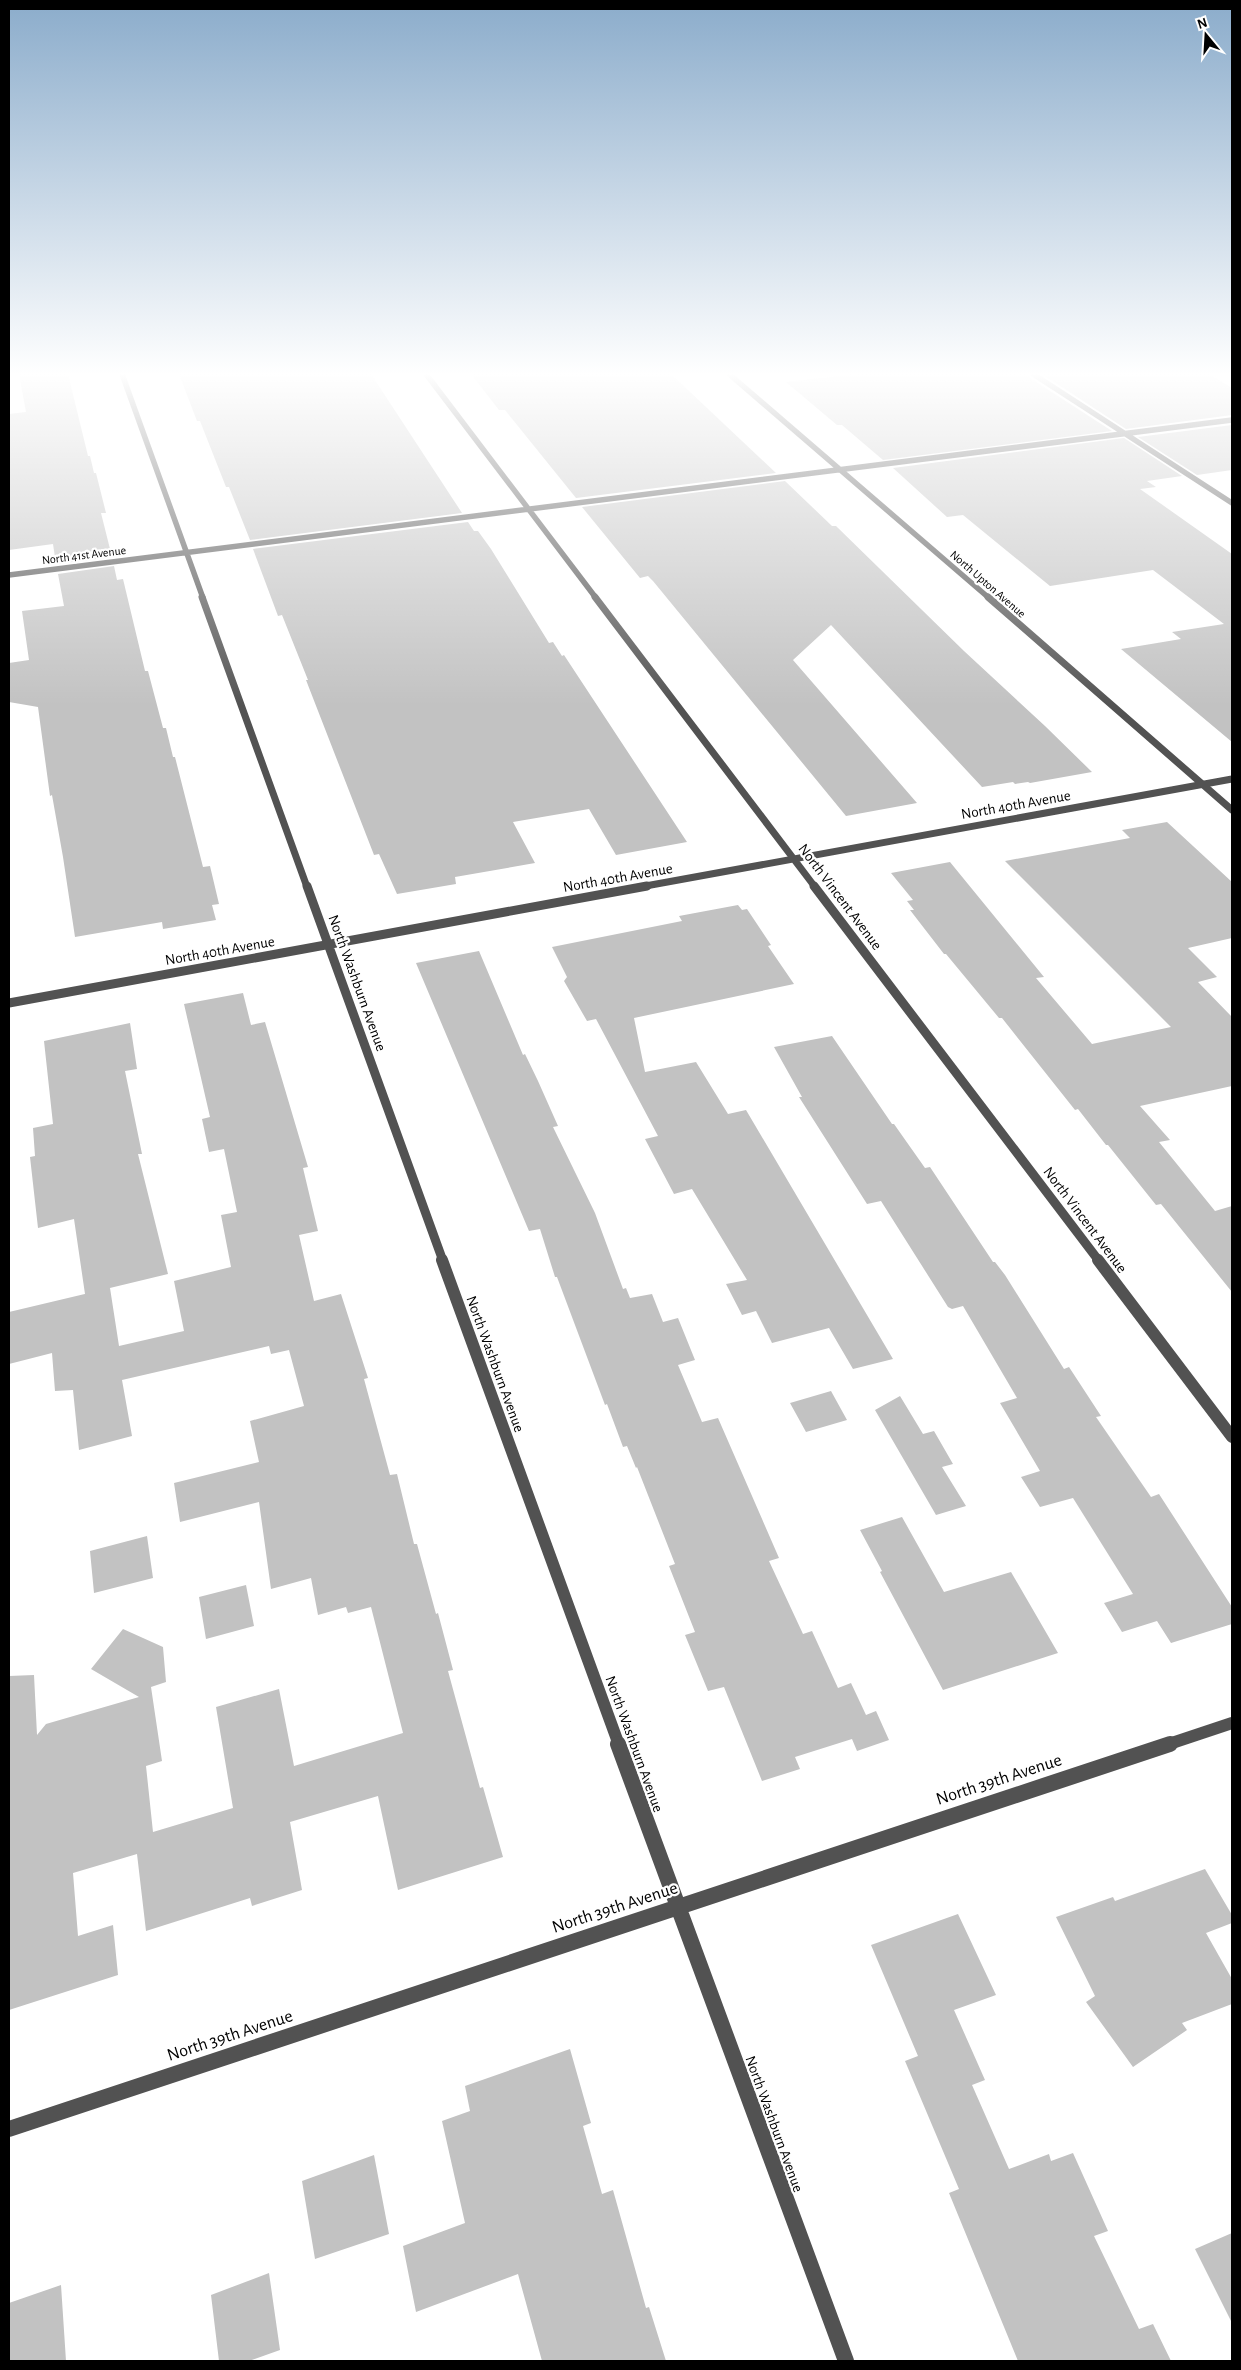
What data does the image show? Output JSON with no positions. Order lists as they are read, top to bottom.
{
  "streets": {
    "street": [
      "North 41st Avenue",
      "North Upton Avenue",
      "North 40th Avenue",
      "North Vincent Avenue",
      "North Washburn Avenue",
      "North 39th Avenue"
    ]
  },
  "crossings": [
    ["North 41st Avenue", "North Vincent Avenue"],
    ["North 41st Avenue", "North Washburn Avenue"],
    ["North Upton Avenue", "North 40th Avenue"],
    ["North 40th Avenue", "North Vincent Avenue"],
    ["North 40th Avenue", "North Washburn Avenue"],
    ["North Washburn Avenue", "North 39th Avenue"]
  ],
  "north": "top"
}
